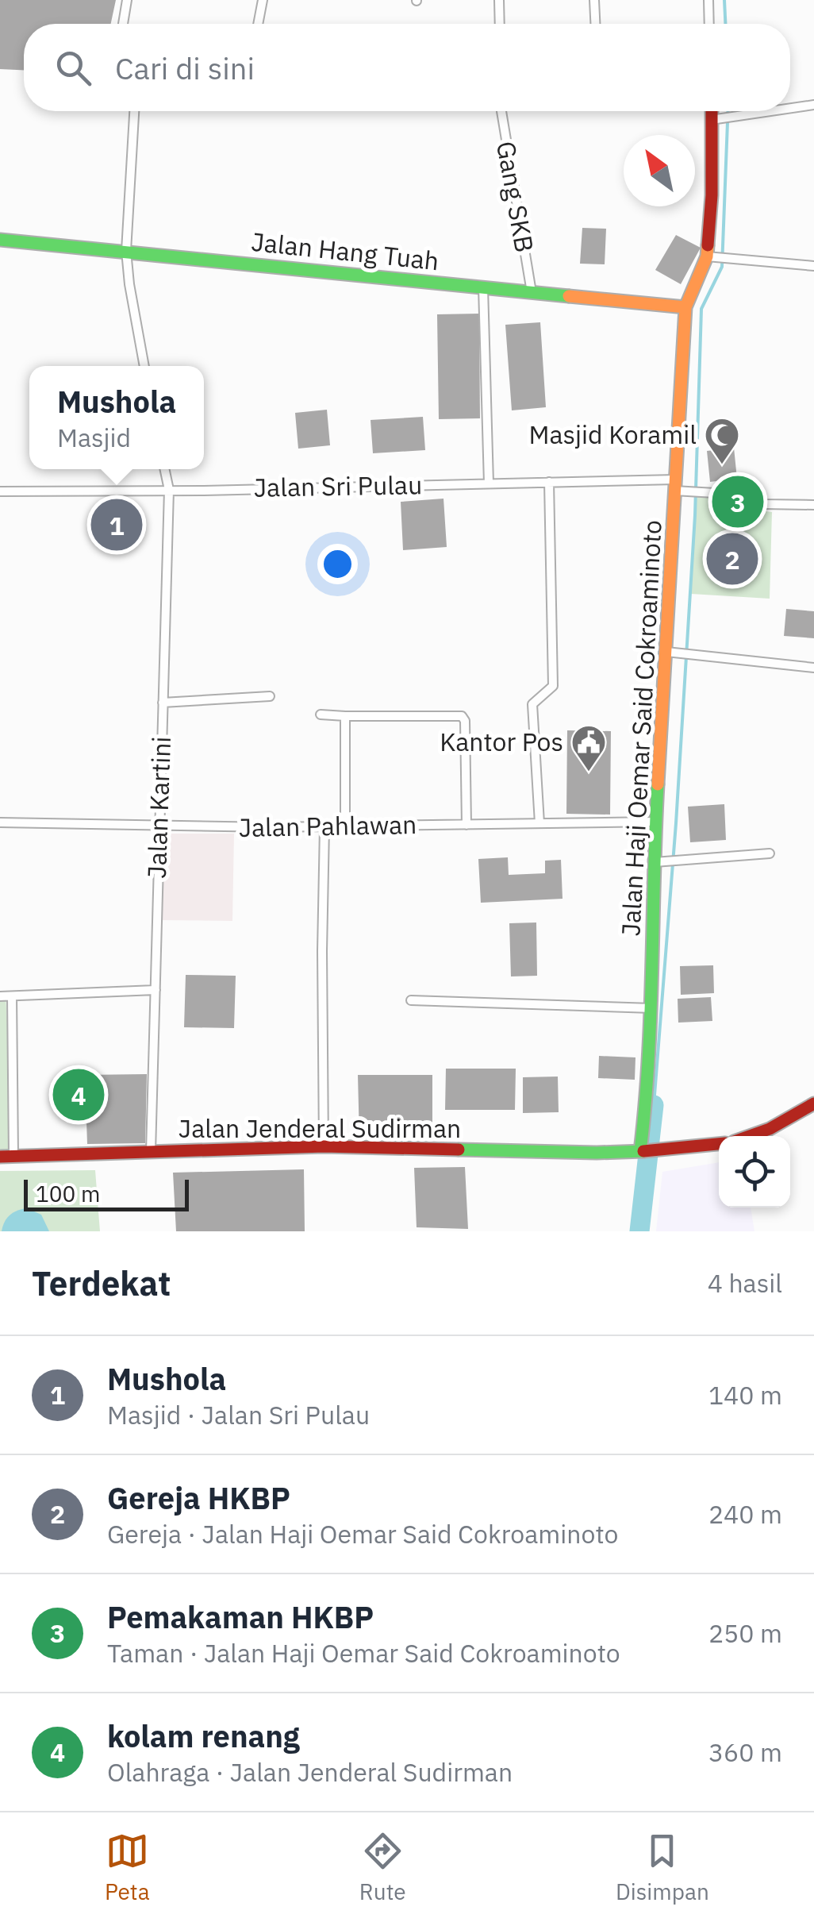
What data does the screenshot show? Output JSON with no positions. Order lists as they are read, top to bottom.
{
  "streets": {
    "street": [
      "Gang SKB",
      "Jalan Hang Tuah",
      "Jalan Sri Pulau",
      "Jalan Haji Oemar Said Cokroaminoto",
      "Jalan Kartini",
      "Jalan Pahlawan",
      "Jalan Jenderal Sudirman"
    ]
  },
  "crossings": [
    ["Gang SKB", "Jalan Hang Tuah"],
    ["Jalan Hang Tuah", "Jalan Haji Oemar Said Cokroaminoto"],
    ["Jalan Sri Pulau", "Jalan Haji Oemar Said Cokroaminoto"],
    ["Jalan Sri Pulau", "Jalan Kartini"],
    ["Jalan Haji Oemar Said Cokroaminoto", "Jalan Pahlawan"],
    ["Jalan Haji Oemar Said Cokroaminoto", "Jalan Jenderal Sudirman"],
    ["Jalan Kartini", "Jalan Pahlawan"],
    ["Jalan Kartini", "Jalan Jenderal Sudirman"]
  ],
  "places": {
    "mosque": ["Masjid Koramil"],
    "public building": ["Kantor Pos"]
  },
  "scale_bar": "100 m",
  "north": "top left",
  "page": {
    "search": "Cari di sini",
    "popup": ["Mushola", "Masjid"],
    "pins": [
      "3",
      "1",
      "2",
      "4"
    ],
    "scale": "100 m",
    "heading": ["Terdekat", "4 hasil"],
    "list": [
      {
        "mark": "1",
        "name": "Mushola",
        "note": "Masjid · Jalan Sri Pulau",
        "value": "140 m"
      },
      {
        "mark": "2",
        "name": "Gereja HKBP",
        "note": "Gereja · Jalan Haji Oemar Said Cokroaminoto",
        "value": "240 m"
      },
      {
        "mark": "3",
        "name": "Pemakaman HKBP",
        "note": "Taman · Jalan Haji Oemar Said Cokroaminoto",
        "value": "250 m"
      },
      {
        "mark": "4",
        "name": "kolam renang",
        "note": "Olahraga · Jalan Jenderal Sudirman",
        "value": "360 m"
      }
    ],
    "nav": ["Peta", "Rute", "Disimpan"]
  }
}
